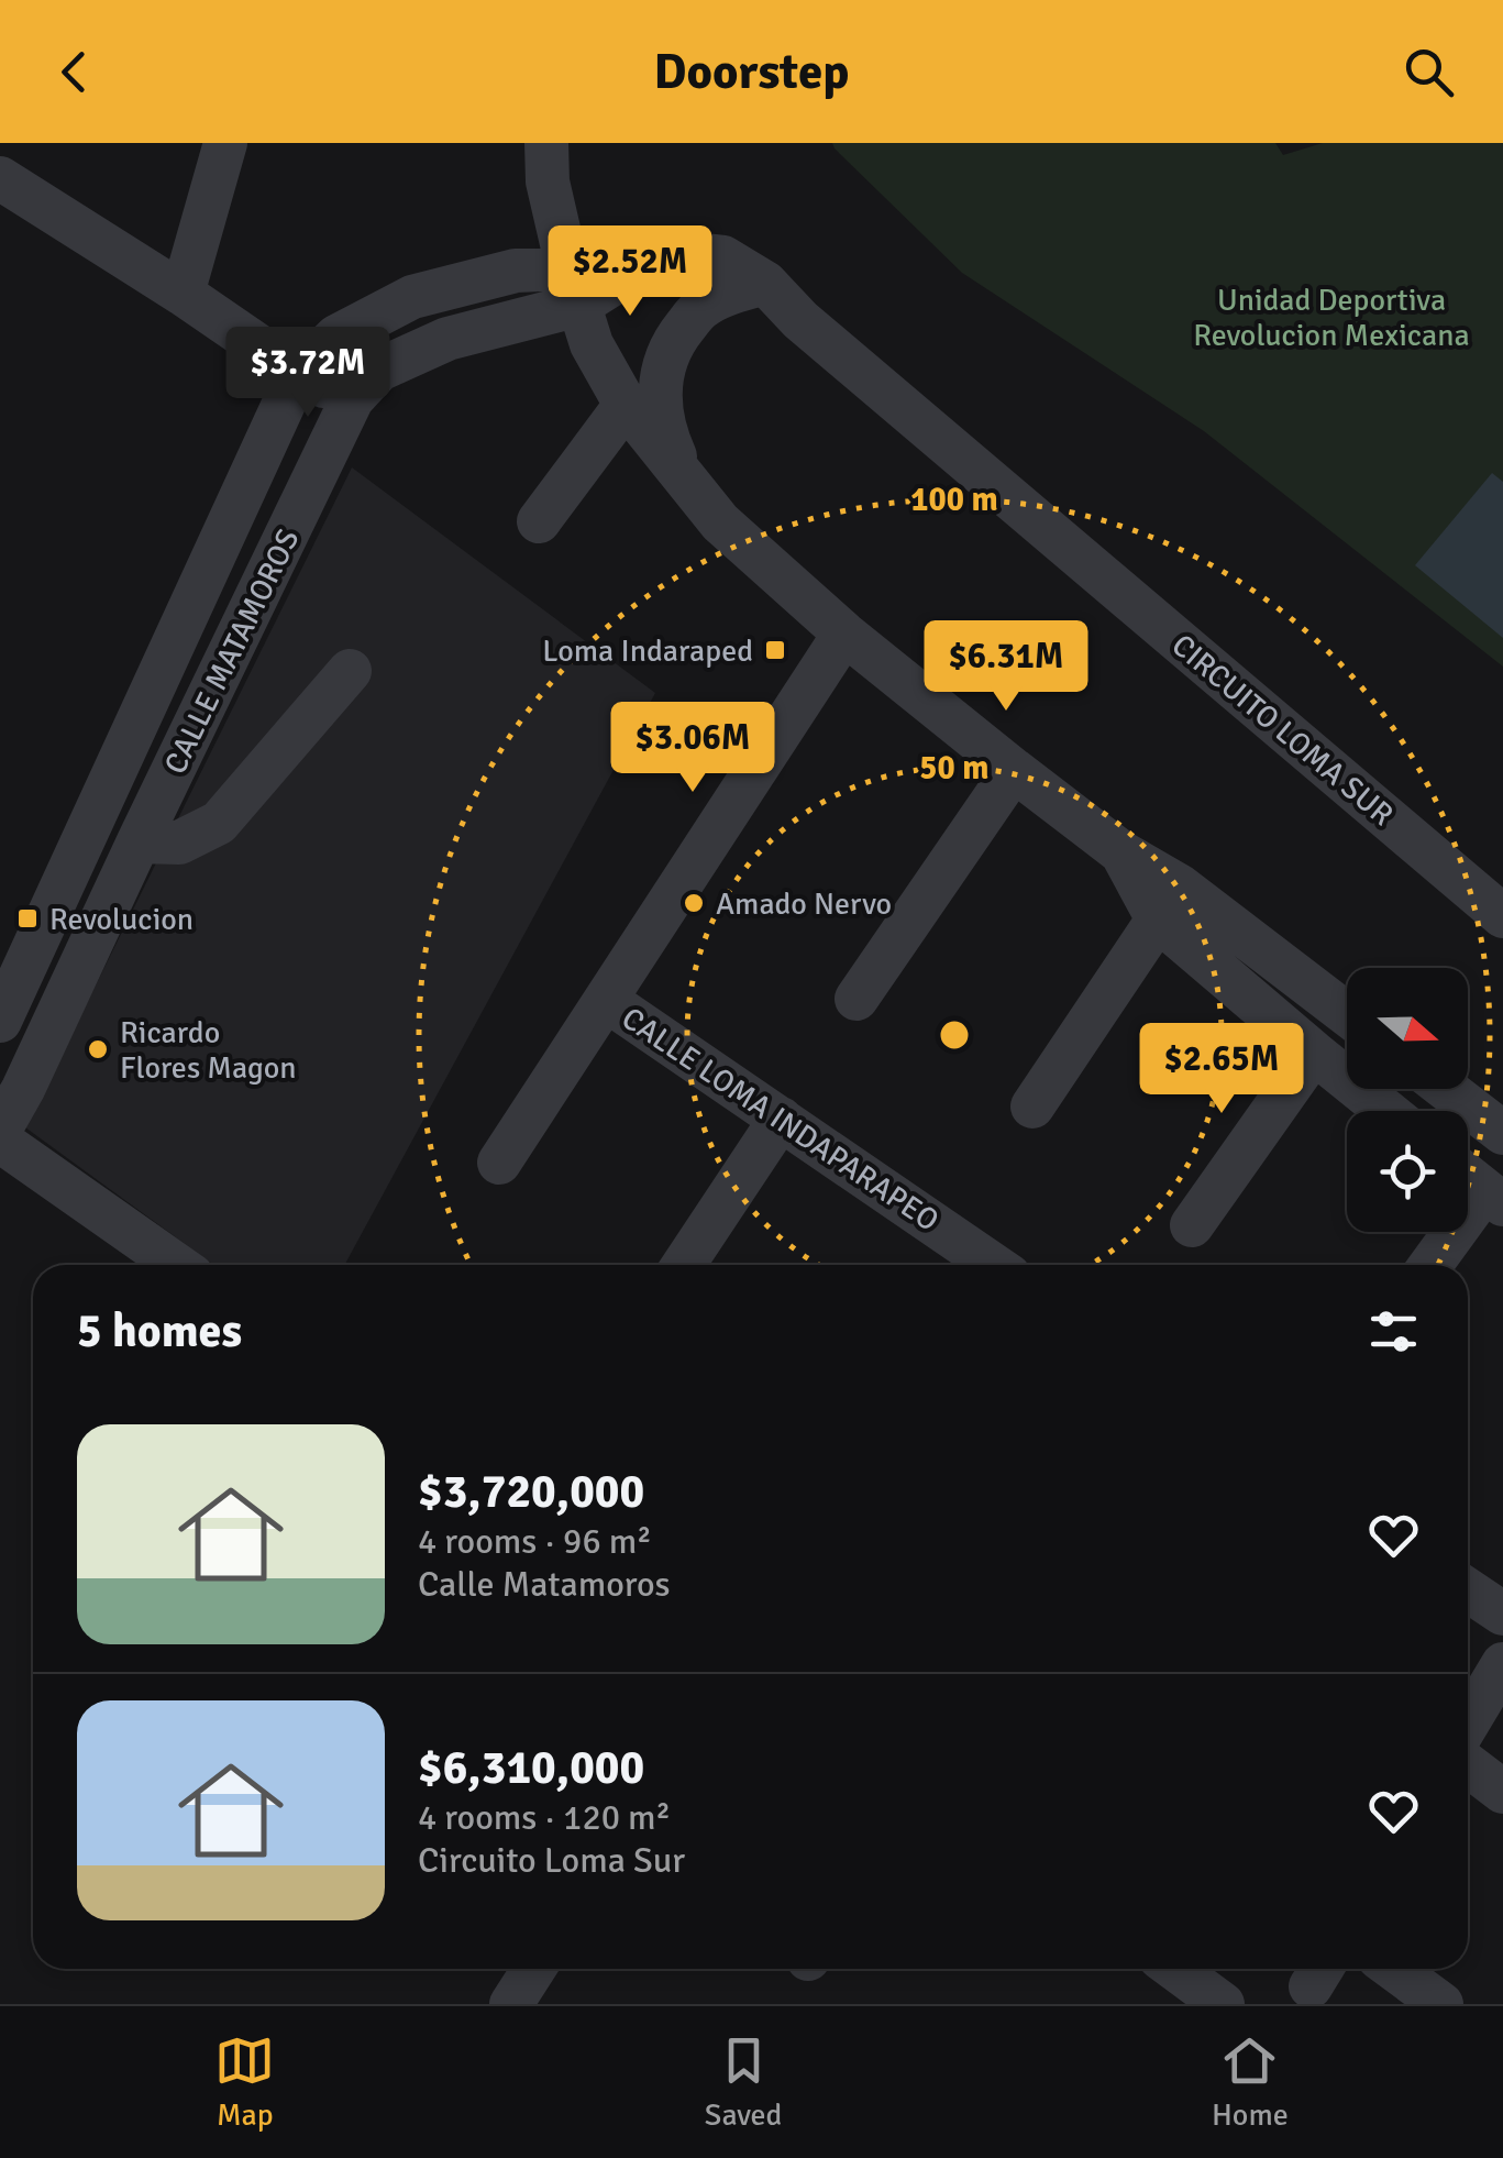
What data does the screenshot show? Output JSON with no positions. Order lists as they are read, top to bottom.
{
  "streets": {
    "street": ["CALLE MATAMOROS", "CIRCUITO LOMA SUR", "CALLE LOMA INDAPARAPEO"]
  },
  "crossings": [
    ["CALLE MATAMOROS", "CIRCUITO LOMA SUR"]
  ],
  "parks": ["Unidad Deportiva Revolucion Mexicana"],
  "places": {
    "transit": ["Loma Indaraped", "Revolucion"],
    "other": ["Amado Nervo", "Ricardo Flores Magon"]
  },
  "north": "right",
  "page": {
    "header": "Doorstep",
    "price": [
      "$2.52M",
      "$3.72M",
      "$6.31M",
      "$3.06M",
      "$2.65M"
    ],
    "heading": "5 homes",
    "list": [
      {
        "name": "$3,720,000",
        "note": "4 rooms · 96 m² · Calle Matamoros"
      },
      {
        "name": "$6,310,000",
        "note": "4 rooms · 120 m² · Circuito Loma Sur"
      }
    ],
    "tabs": ["Map", "Saved", "Home"]
  },
  "rings": ["100 m", "50 m"]
}
